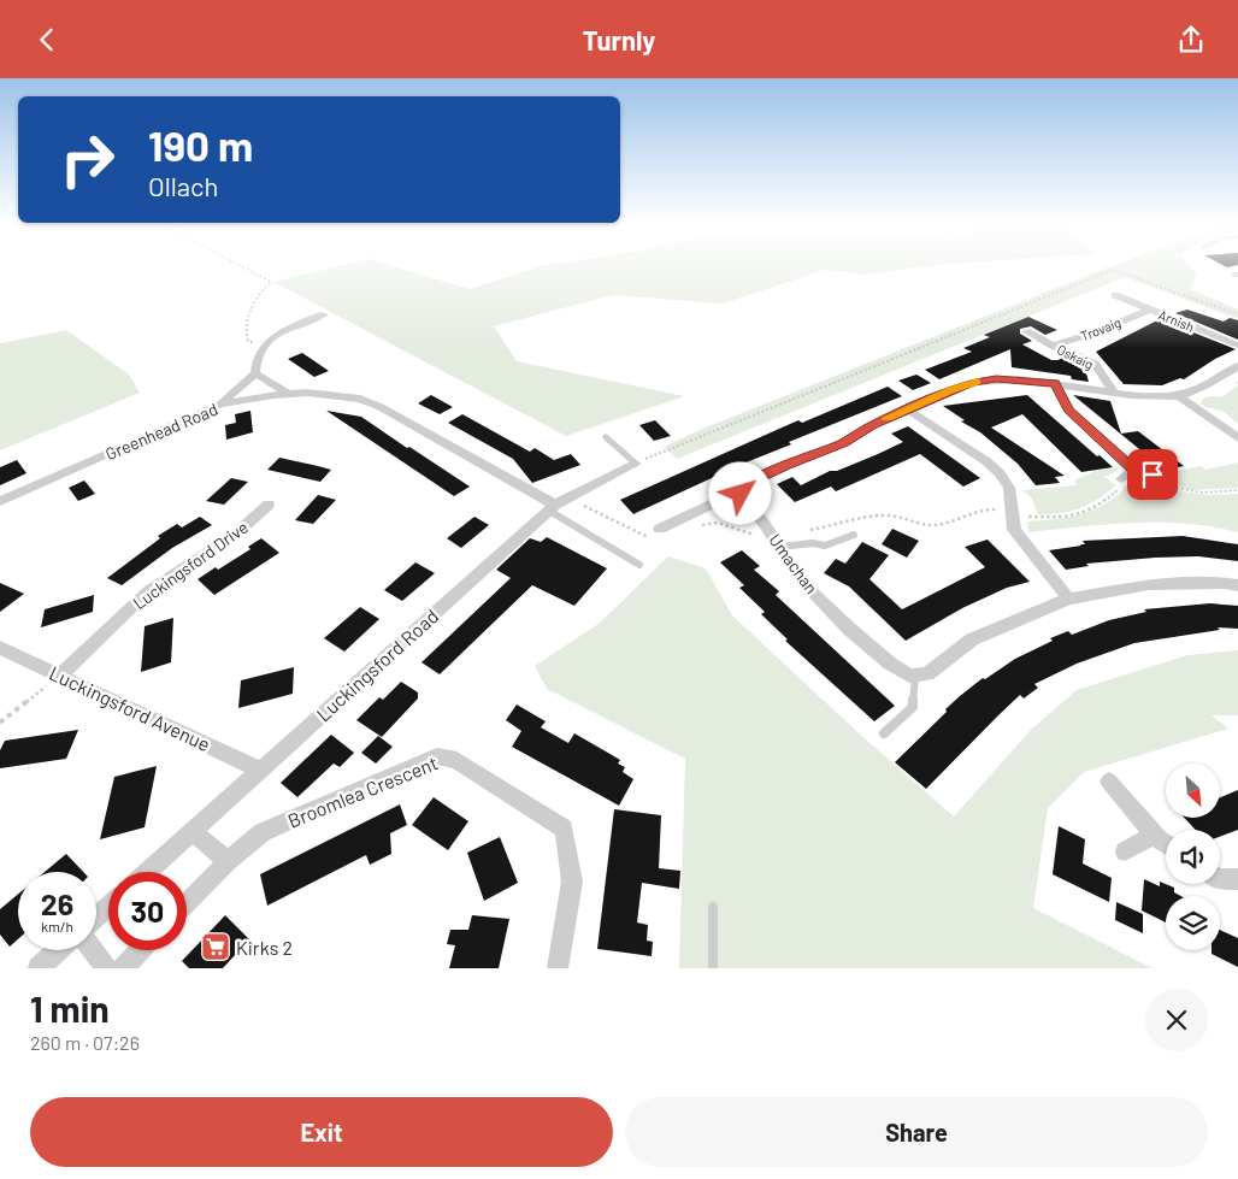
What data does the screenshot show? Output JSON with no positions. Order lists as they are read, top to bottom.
{
  "streets": {
    "street": [
      "Arnish",
      "Trovaig",
      "Oskaig",
      "Greenhead Road",
      "Umachan",
      "Luckingsford Drive",
      "Luckingsford Road",
      "Luckingsford Avenue",
      "Broomlea Crescent"
    ]
  },
  "crossings": [
    ["Arnish", "Trovaig"],
    ["Trovaig", "Oskaig"],
    ["Greenhead Road", "Luckingsford Road"],
    ["Luckingsford Drive", "Luckingsford Avenue"],
    ["Luckingsford Road", "Luckingsford Avenue"]
  ],
  "places": {
    "supermarket": ["Kirks 2"]
  },
  "north": "bottom right",
  "page": {
    "header": "Turnly",
    "turn": ["190 m", "Ollach"],
    "speed": "26 km/h",
    "limit": "30",
    "heading": ["1 min", "260 m · 07:26"],
    "buttons": ["Exit", "Share"]
  }
}
